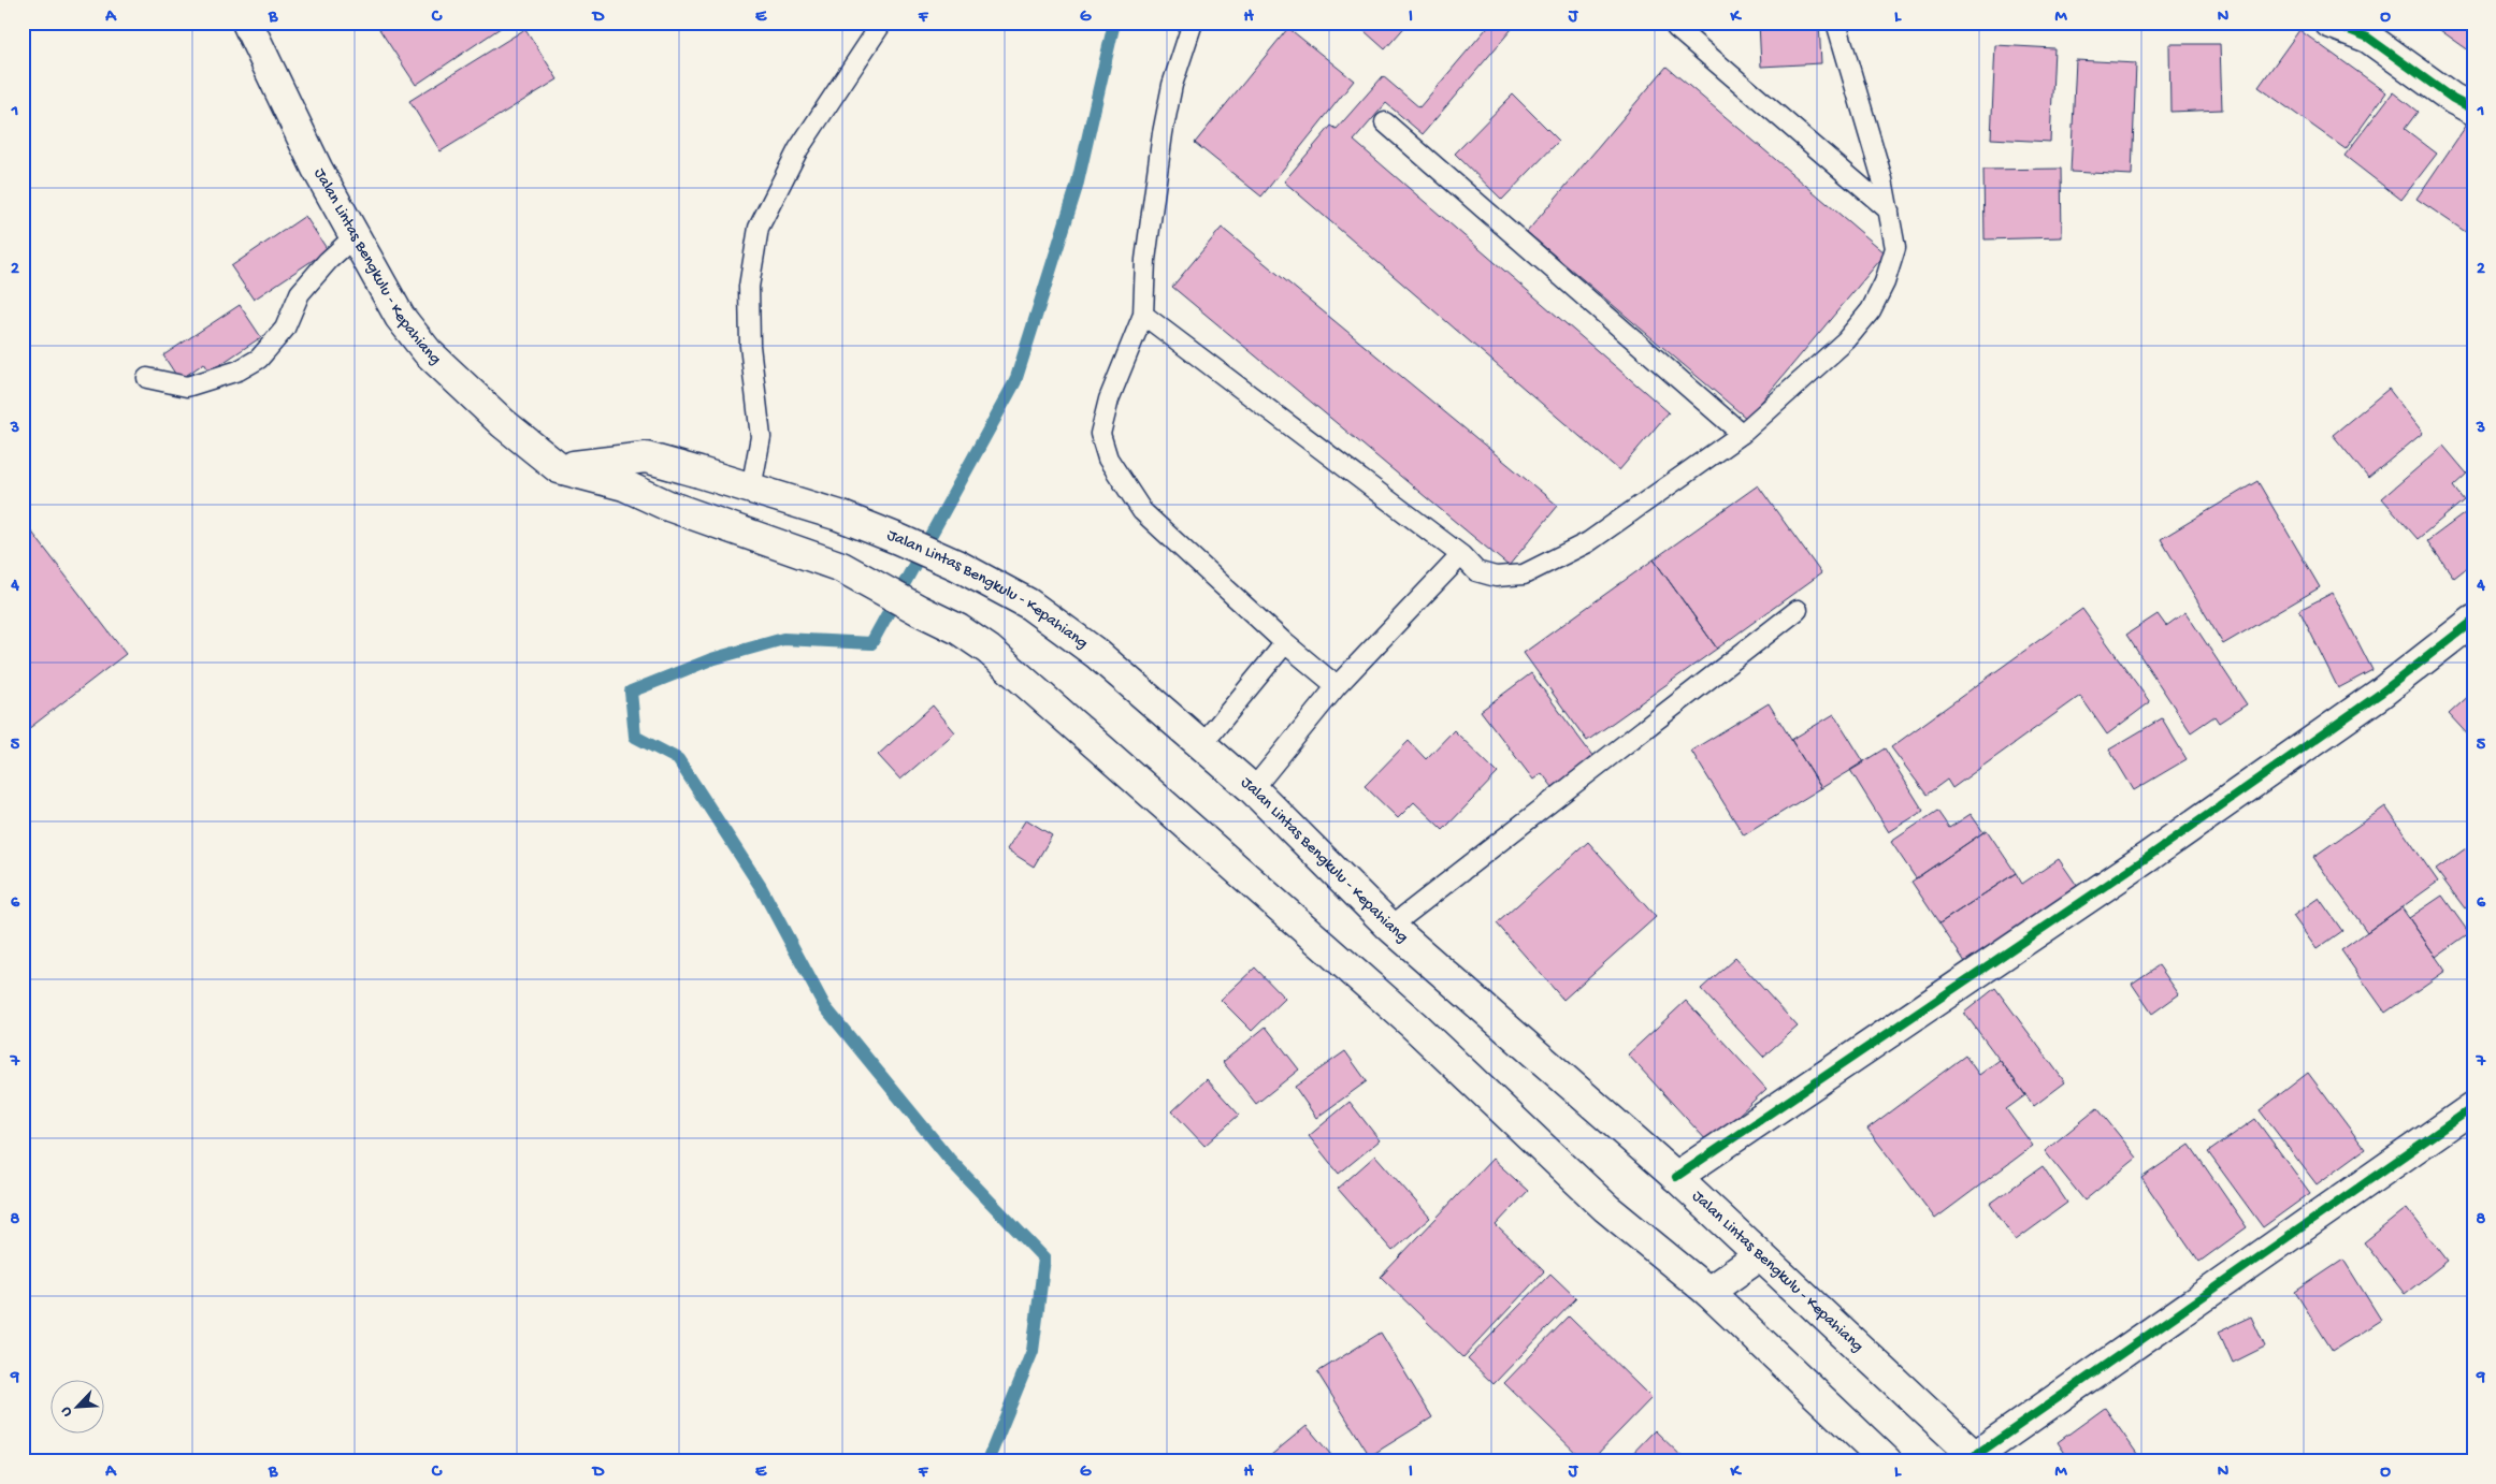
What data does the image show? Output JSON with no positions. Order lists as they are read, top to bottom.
{
  "streets": {
    "main road": ["Jalan Lintas Bengkulu - Kepahiang"]
  },
  "north": "bottom left",
  "grid": {
    "columns": [
      "A",
      "B",
      "C",
      "D",
      "E",
      "F",
      "G",
      "H",
      "I",
      "J",
      "K",
      "L",
      "M",
      "N",
      "O"
    ],
    "rows": [
      "1",
      "2",
      "3",
      "4",
      "5",
      "6",
      "7",
      "8",
      "9"
    ]
  }
}
